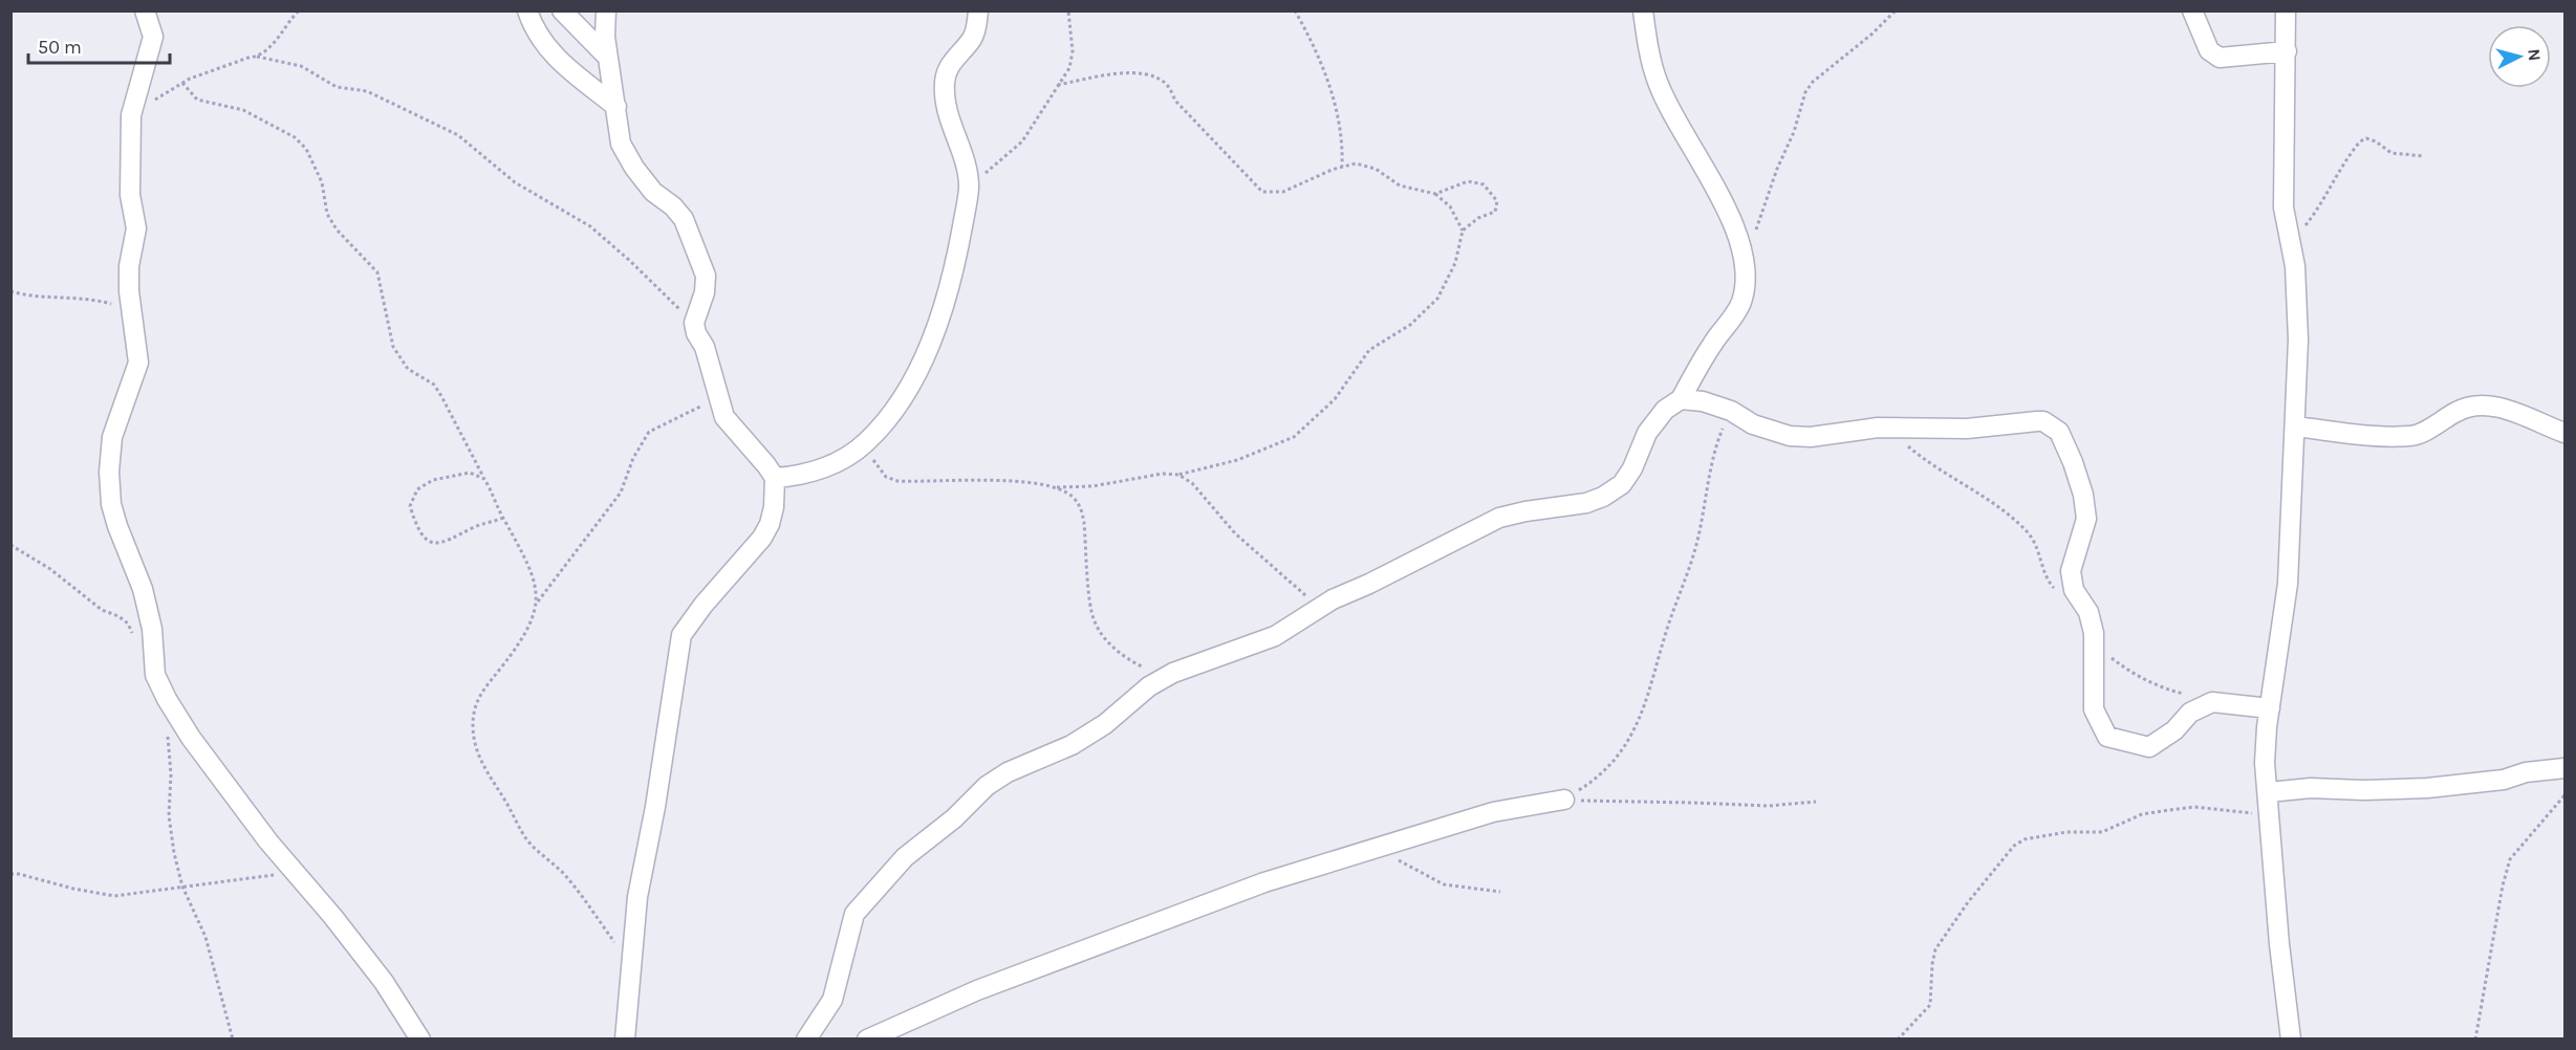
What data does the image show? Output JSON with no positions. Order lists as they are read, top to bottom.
{
  "scale_bar": "50 m",
  "north": "right"
}
